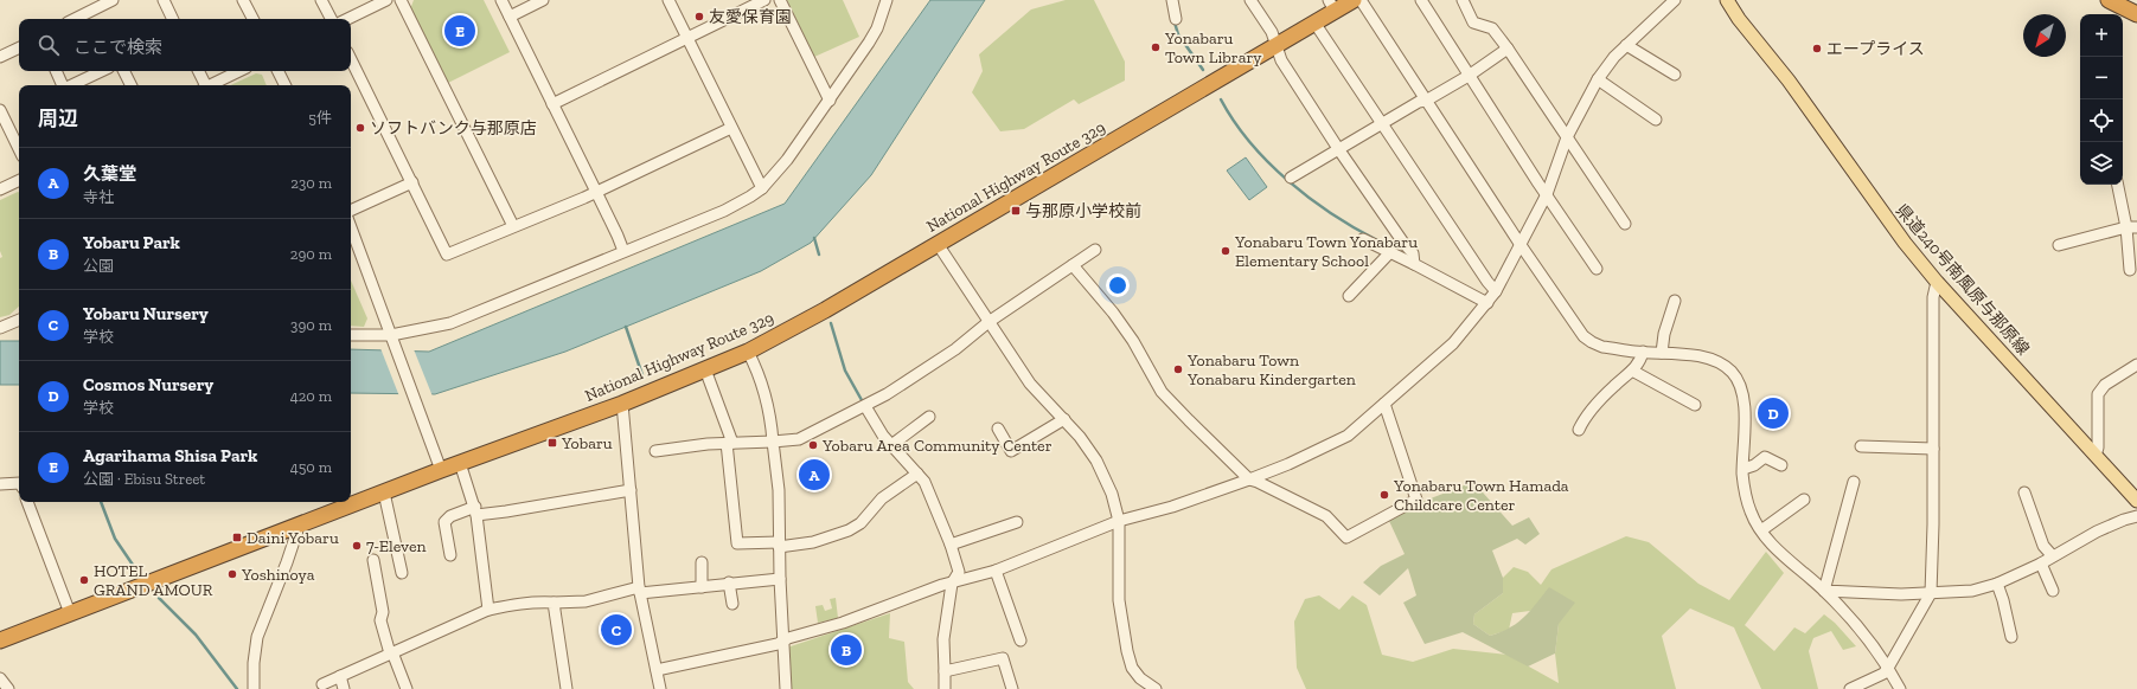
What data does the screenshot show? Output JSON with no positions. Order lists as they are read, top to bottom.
{
  "streets": {
    "highway": ["National Highway Route 329"],
    "main road": ["県道240号南風原与那原線"]
  },
  "places": {
    "other": [
      "友愛保育園",
      "Yonabaru Town Library",
      "エープライス",
      "ソフトバンク与那原店",
      "Yonabaru Town Yonabaru Elementary School",
      "Yonabaru Town Yonabaru Kindergarten",
      "Yobaru Area Community Center",
      "Yonabaru Town Hamada Childcare Center",
      "7-Eleven",
      "Yoshinoya",
      "HOTEL GRAND AMOUR"
    ],
    "transit": ["与那原小学校前", "Yobaru", "Daini Yobaru"]
  },
  "north": "bottom left",
  "page": {
    "pins": [
      "E",
      "D",
      "A",
      "C",
      "B"
    ],
    "map_buttons": ["+", "−"],
    "search": "ここで検索",
    "heading": ["周辺", "5件"],
    "list": [
      {
        "mark": "A",
        "name": "久葉堂",
        "note": "寺社",
        "value": "230 m"
      },
      {
        "mark": "B",
        "name": "Yobaru Park",
        "note": "公園",
        "value": "290 m"
      },
      {
        "mark": "C",
        "name": "Yobaru Nursery",
        "note": "学校",
        "value": "390 m"
      },
      {
        "mark": "D",
        "name": "Cosmos Nursery",
        "note": "学校",
        "value": "420 m"
      },
      {
        "mark": "E",
        "name": "Agarihama Shisa Park",
        "note": "公園 · Ebisu Street",
        "value": "450 m"
      }
    ]
  }
}
